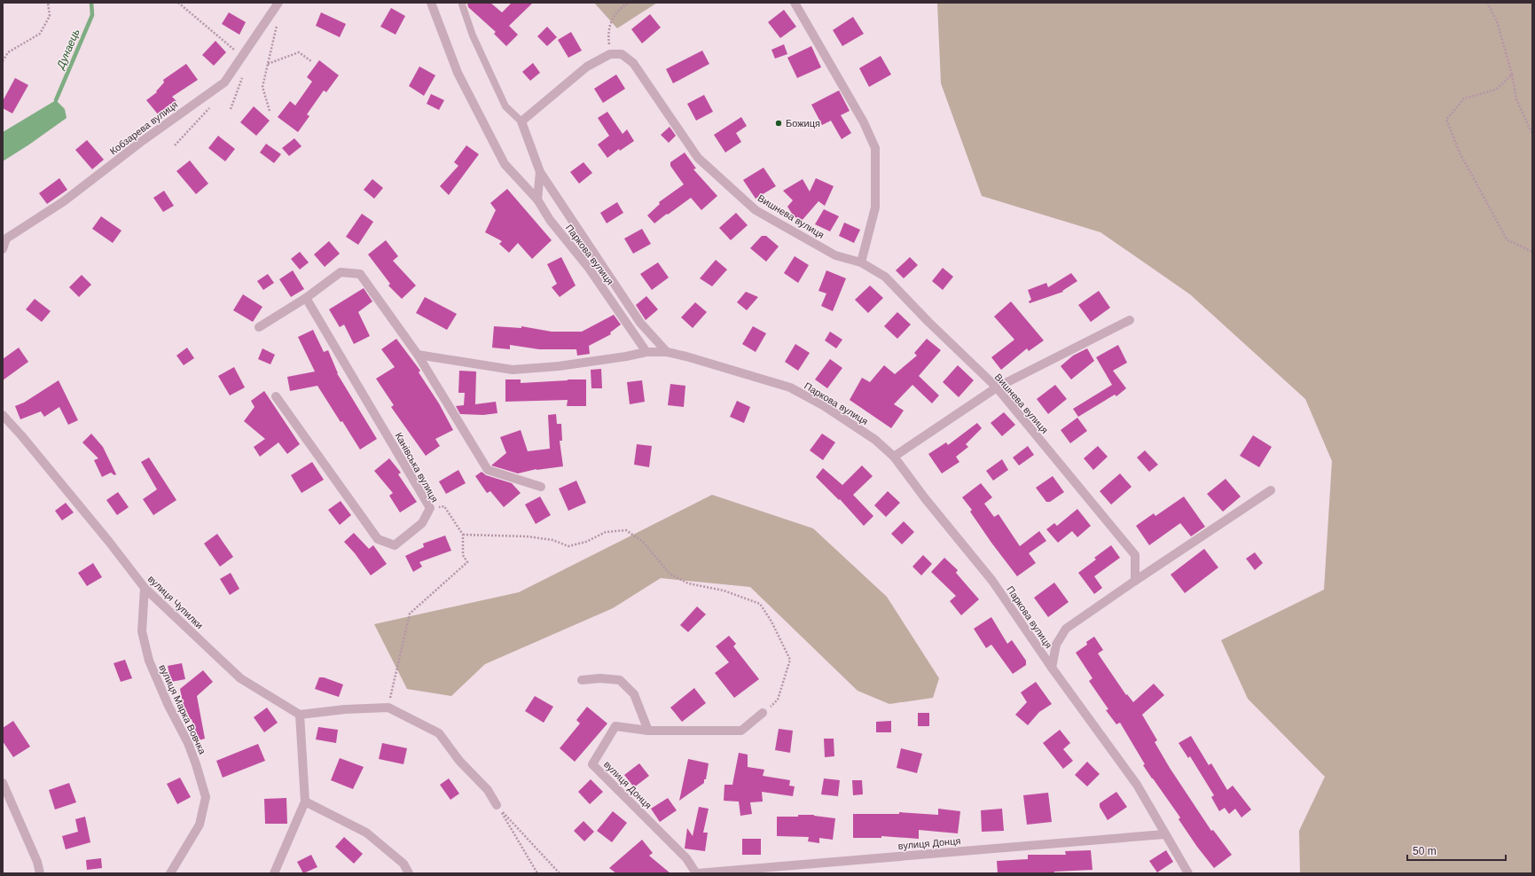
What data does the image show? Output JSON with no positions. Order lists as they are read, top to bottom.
{
  "streets": {
    "street": [
      "Кобзарева вулиця",
      "Вишнева вулиця",
      "Паркова вулиця",
      "Канівська вулиця",
      "вулиця Чупилки",
      "вулиця Марка Вовчка",
      "вулиця Донця"
    ]
  },
  "crossings": [
    ["Паркова вулиця", "вулиця Донця"],
    ["вулиця Чупилки", "вулиця Марка Вовчка"]
  ],
  "water": ["Дунаець"],
  "places": ["Божиця"],
  "scale_bar": "50 m"
}
